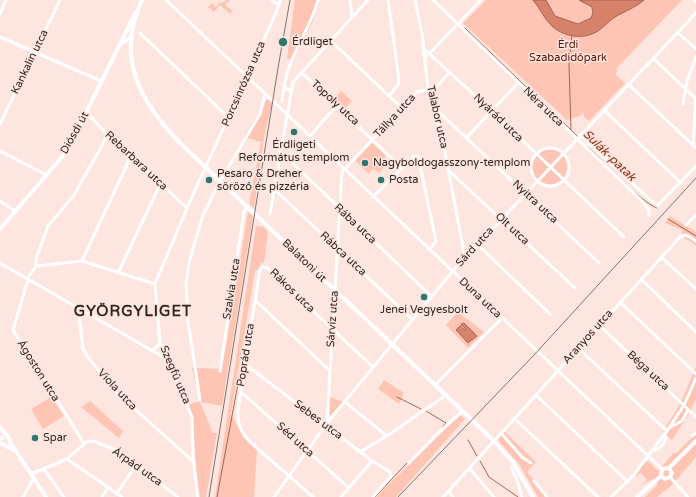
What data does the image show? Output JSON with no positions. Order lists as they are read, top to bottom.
{
  "streets": {
    "main road": ["Diósdi út", "Balatoni út"],
    "street": [
      "Kankalin utca",
      "Porcsinrózsa utca",
      "Topoly utca",
      "Néra utca",
      "Tállya utca",
      "Talabor utca",
      "Nyárád utca",
      "Rebarbara utca",
      "Nyitra utca",
      "Rába utca",
      "Olt utca",
      "Sárd utca",
      "Rábca utca",
      "Szalvia utca",
      "Rákos utca",
      "Duna utca",
      "Sárvíz utca",
      "Aranyos utca",
      "Poprád utca",
      "Ágoston utca",
      "Béga utca",
      "Szegfű utca",
      "Viola utca",
      "Sebes utca",
      "Séd utca",
      "Árpád utca"
    ]
  },
  "crossings": [
    ["Porcsinrózsa utca", "Balatoni út"],
    ["Porcsinrózsa utca", "Duna utca"],
    ["Porcsinrózsa utca", "Szegfű utca"],
    ["Topoly utca", "Tállya utca"],
    ["Néra utca", "Sárd utca"],
    ["Tállya utca", "Talabor utca"],
    ["Tállya utca", "Nyárád utca"],
    ["Tállya utca", "Duna utca"],
    ["Tállya utca", "Sárvíz utca"],
    ["Talabor utca", "Nyárád utca"],
    ["Talabor utca", "Nyitra utca"],
    ["Talabor utca", "Olt utca"],
    ["Talabor utca", "Sárd utca"],
    ["Nyárád utca", "Sárd utca"],
    ["Diósdi út", "Rebarbara utca"],
    ["Diósdi út", "Balatoni út"],
    ["Rebarbara utca", "Ágoston utca"],
    ["Rebarbara utca", "Szegfű utca"],
    ["Nyitra utca", "Sárd utca"],
    ["Rába utca", "Sárd utca"],
    ["Rába utca", "Sárvíz utca"],
    ["Olt utca", "Sárd utca"],
    ["Sárd utca", "Rábca utca"],
    ["Sárd utca", "Balatoni út"],
    ["Sárd utca", "Rákos utca"],
    ["Sárd utca", "Duna utca"],
    ["Sárd utca", "Sárvíz utca"],
    ["Sárd utca", "Poprád utca"],
    ["Sárd utca", "Sebes utca"],
    ["Sárd utca", "Séd utca"],
    ["Rábca utca", "Sárvíz utca"],
    ["Balatoni út", "Szalvia utca"],
    ["Balatoni út", "Sárvíz utca"],
    ["Balatoni út", "Aranyos utca"],
    ["Balatoni út", "Szegfű utca"],
    ["Rákos utca", "Sárvíz utca"],
    ["Rákos utca", "Poprád utca"],
    ["Duna utca", "Sárvíz utca"],
    ["Duna utca", "Aranyos utca"],
    ["Sárvíz utca", "Sebes utca"],
    ["Aranyos utca", "Béga utca"],
    ["Poprád utca", "Sebes utca"],
    ["Poprád utca", "Séd utca"],
    ["Szegfű utca", "Viola utca"]
  ],
  "districts": ["GYÖRGYLIGET"],
  "water": ["Sulák-patak"],
  "parks": ["Érdi Szabadidőpark"],
  "places": [
    "Érdliget",
    "Érdligeti Református templom",
    "Nagyboldogasszony-templom",
    "Pesaro & Dreher söröző és pizzéria",
    "Posta",
    "Jenei Vegyesbolt",
    "Spar"
  ]
}
